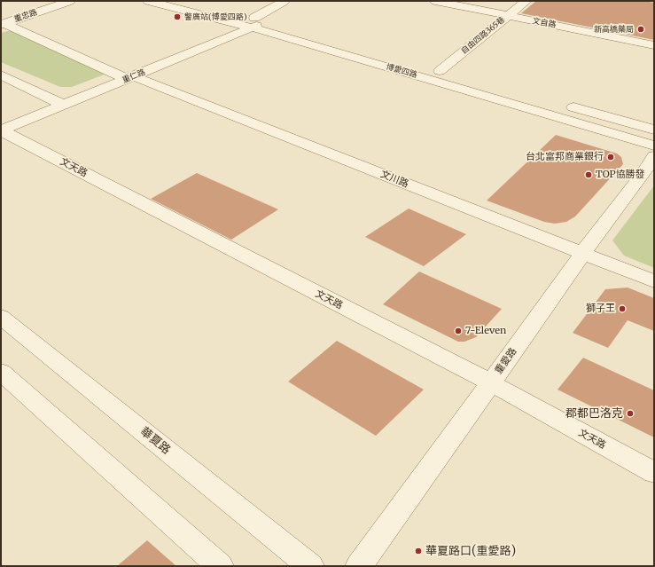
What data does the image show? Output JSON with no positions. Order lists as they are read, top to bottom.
{
  "streets": {
    "street": [
      "重忠路",
      "文自路",
      "自由四路365巷",
      "博愛四路",
      "重仁路",
      "文天路",
      "文川路",
      "重愛路",
      "華夏路"
    ]
  },
  "crossings": [
    ["重忠路", "文川路"],
    ["文自路", "自由四路365巷"],
    ["自由四路365巷", "博愛四路"],
    ["博愛四路", "重仁路"],
    ["重仁路", "文天路"],
    ["重仁路", "文川路"],
    ["文天路", "重愛路"],
    ["文川路", "重愛路"]
  ],
  "places": [
    "警廣站(博愛四路)",
    "新高橋藥局",
    "台北富邦商業銀行",
    "TOP協勝發",
    "獅子王",
    "7-Eleven",
    "郡都巴洛克",
    "華夏路口(重愛路)"
  ]
}
